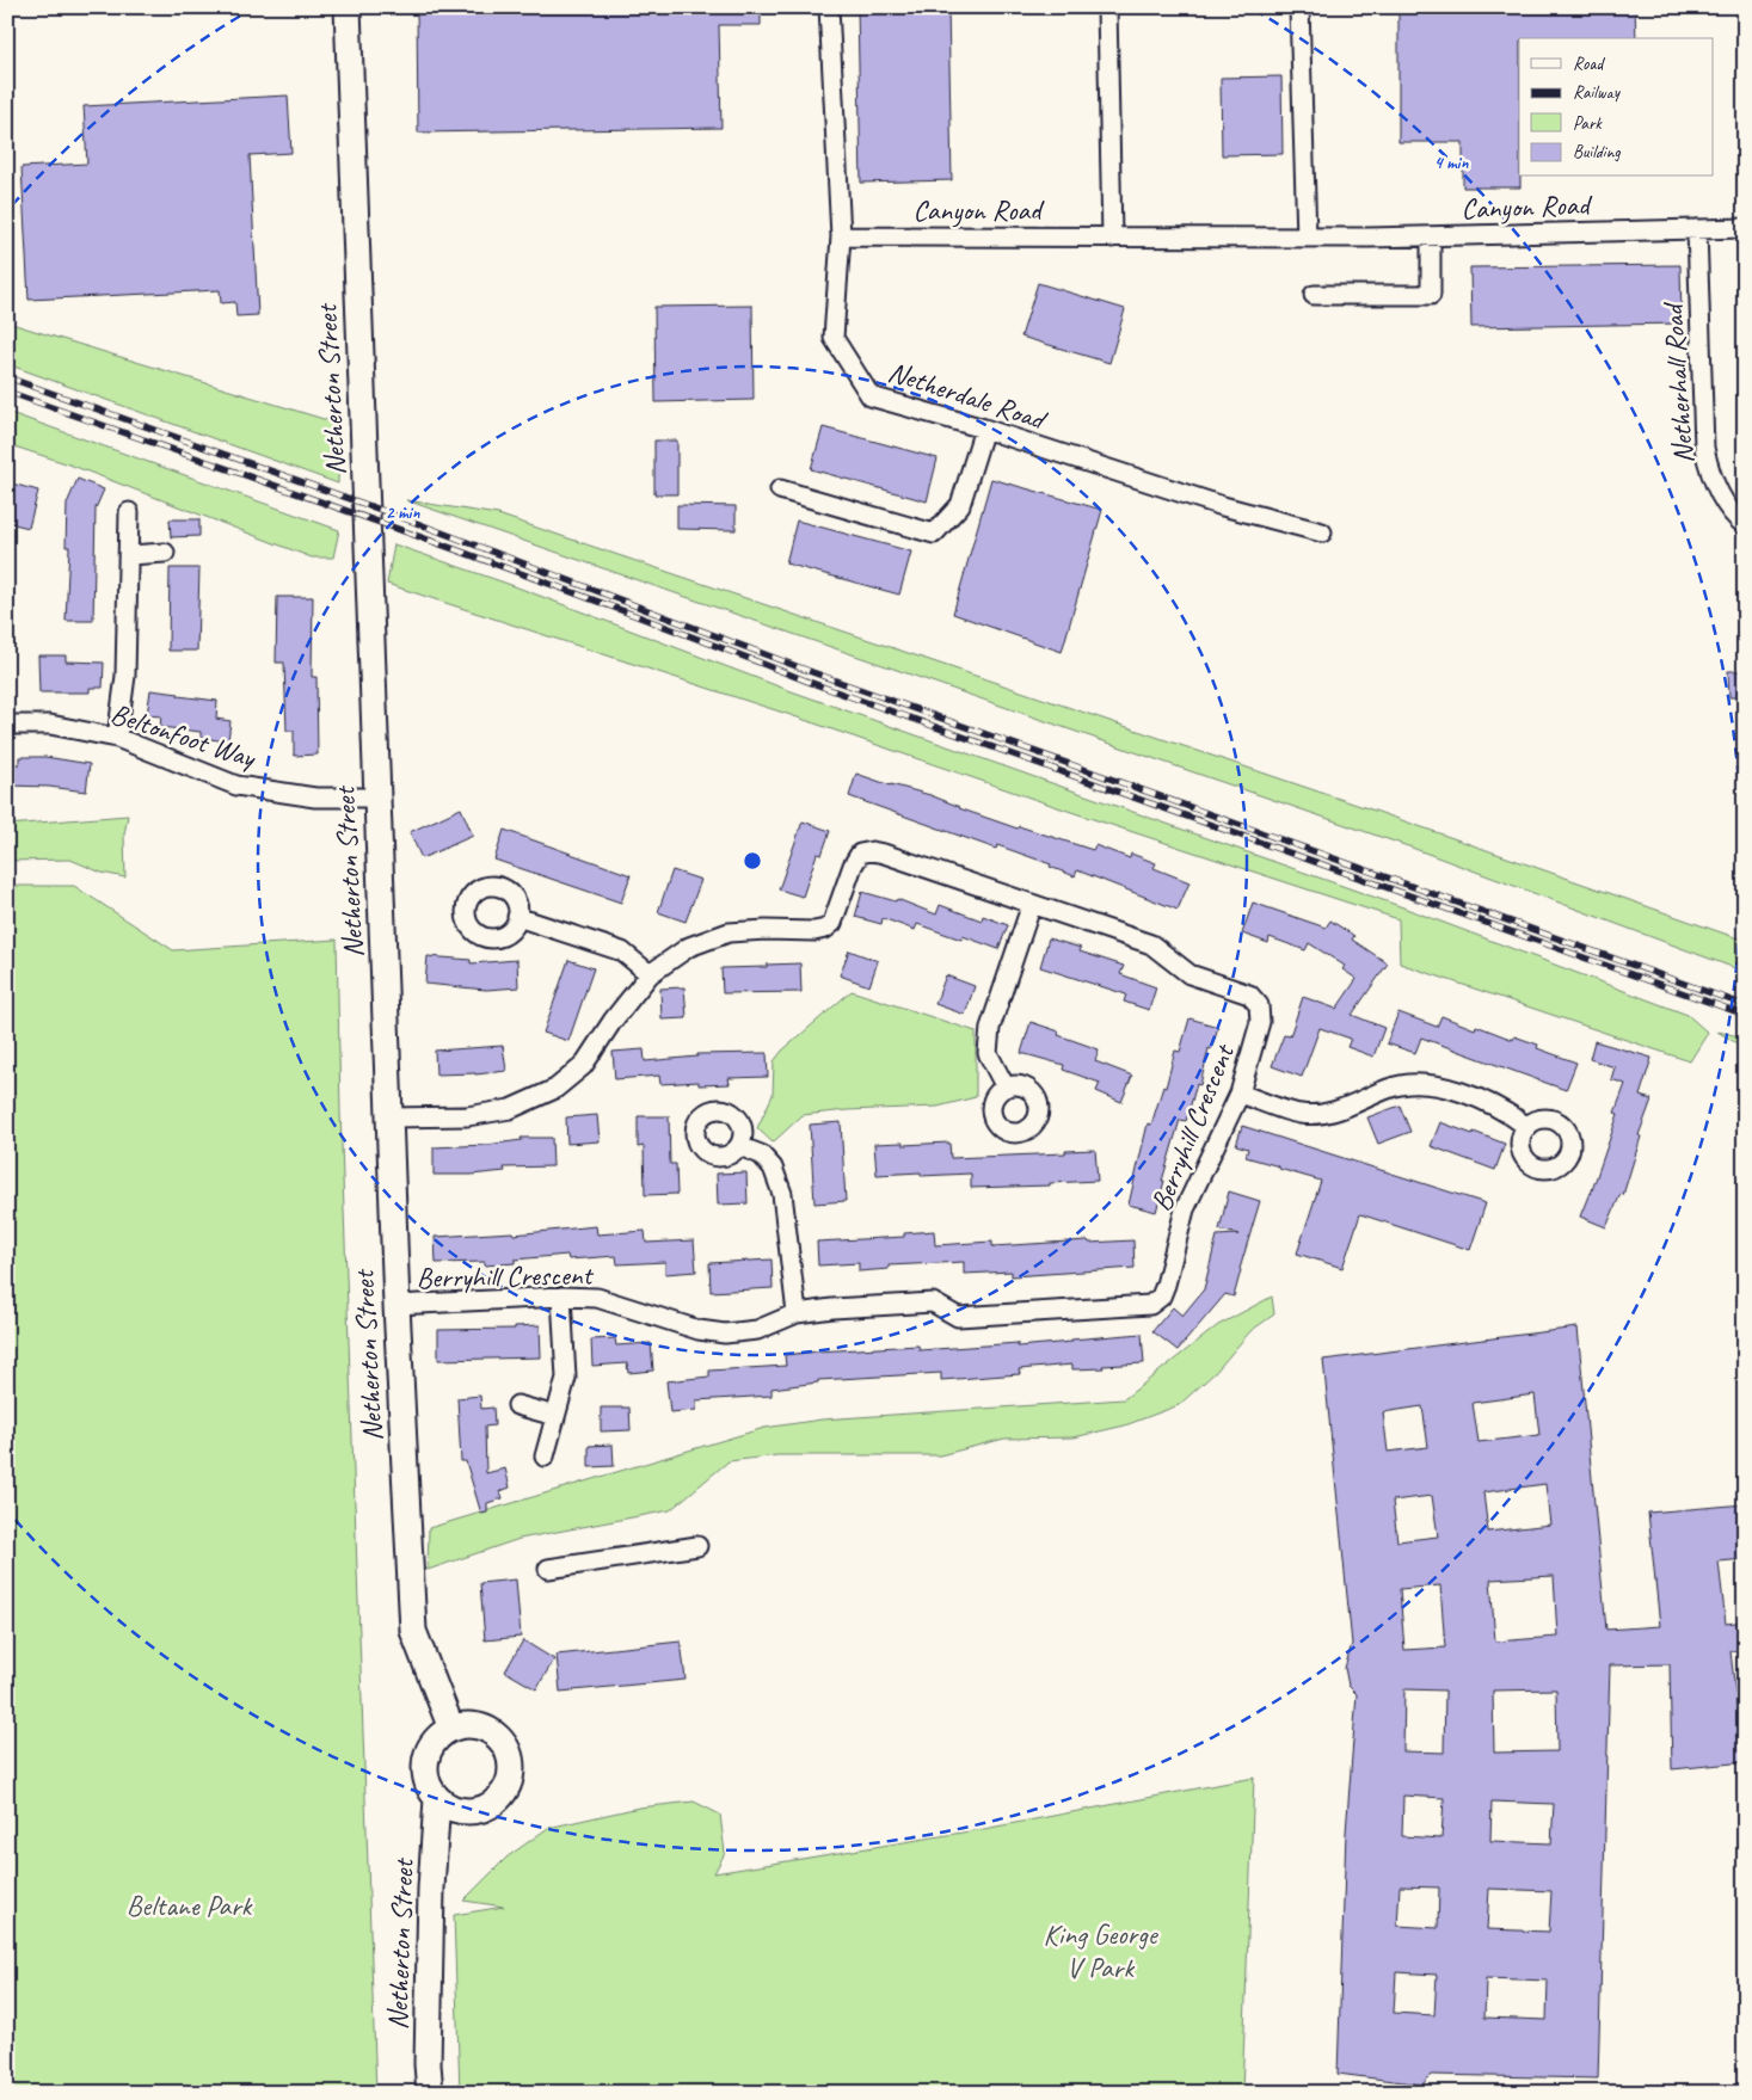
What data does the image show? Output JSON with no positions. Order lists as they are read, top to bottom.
{
  "streets": {
    "street": [
      "Canyon Road",
      "Netherhall Road",
      "Netherton Street",
      "Netherdale Road",
      "Beltonfoot Way",
      "Berryhill Crescent"
    ]
  },
  "crossings": [
    ["Canyon Road", "Netherhall Road"],
    ["Canyon Road", "Netherdale Road"],
    ["Netherton Street", "Beltonfoot Way"],
    ["Netherton Street", "Berryhill Crescent"]
  ],
  "parks": ["Beltane Park", "King George V Park"],
  "legend": [
    "Road",
    "Railway",
    "Park",
    "Building"
  ],
  "rings": ["4 min", "2 min"]
}
